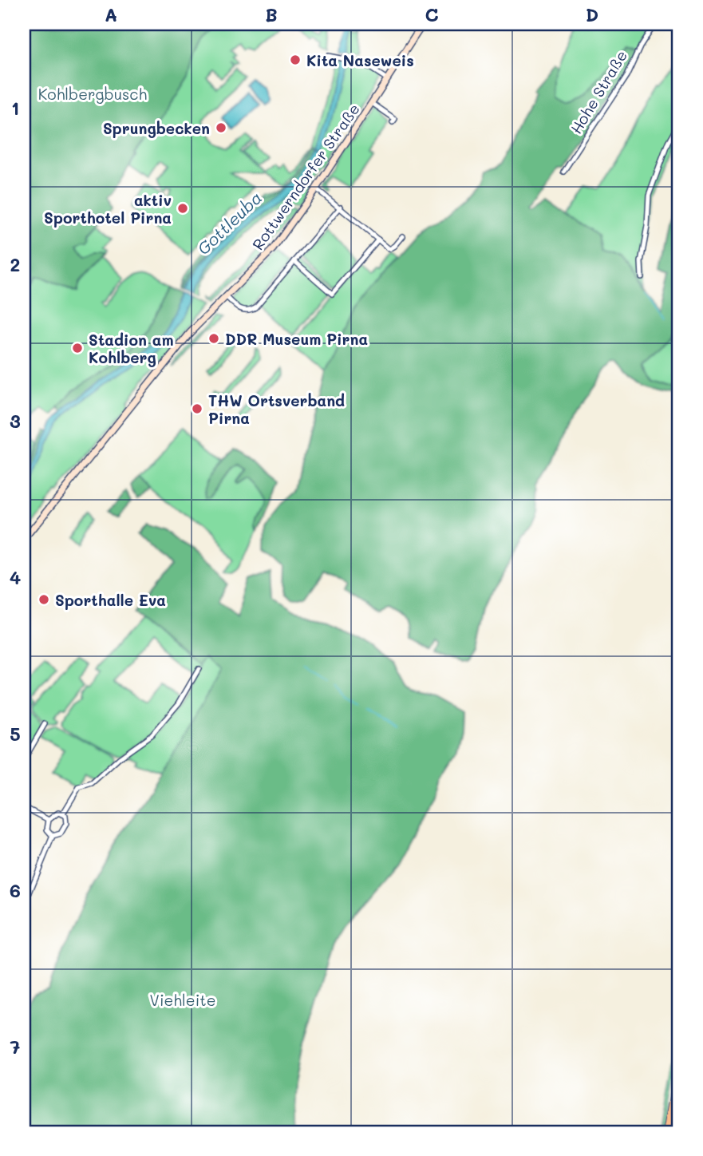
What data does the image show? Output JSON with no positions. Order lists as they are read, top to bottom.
{
  "streets": {
    "main road": ["Rottwerndorfer Straße"],
    "street": ["Hohe Straße"]
  },
  "water": ["Gottleuba"],
  "parks": ["Kohlbergbusch", "Viehleite"],
  "places": [
    "Kita Naseweis",
    "Sprungbecken",
    "aktiv Sporthotel Pirna",
    "DDR Museum Pirna",
    "Stadion am Kohlberg",
    "THW Ortsverband Pirna",
    "Sporthalle Eva"
  ],
  "grid": {
    "columns": [
      "A",
      "B",
      "C",
      "D"
    ],
    "rows": [
      "1",
      "2",
      "3",
      "4",
      "5",
      "6",
      "7"
    ]
  }
}
